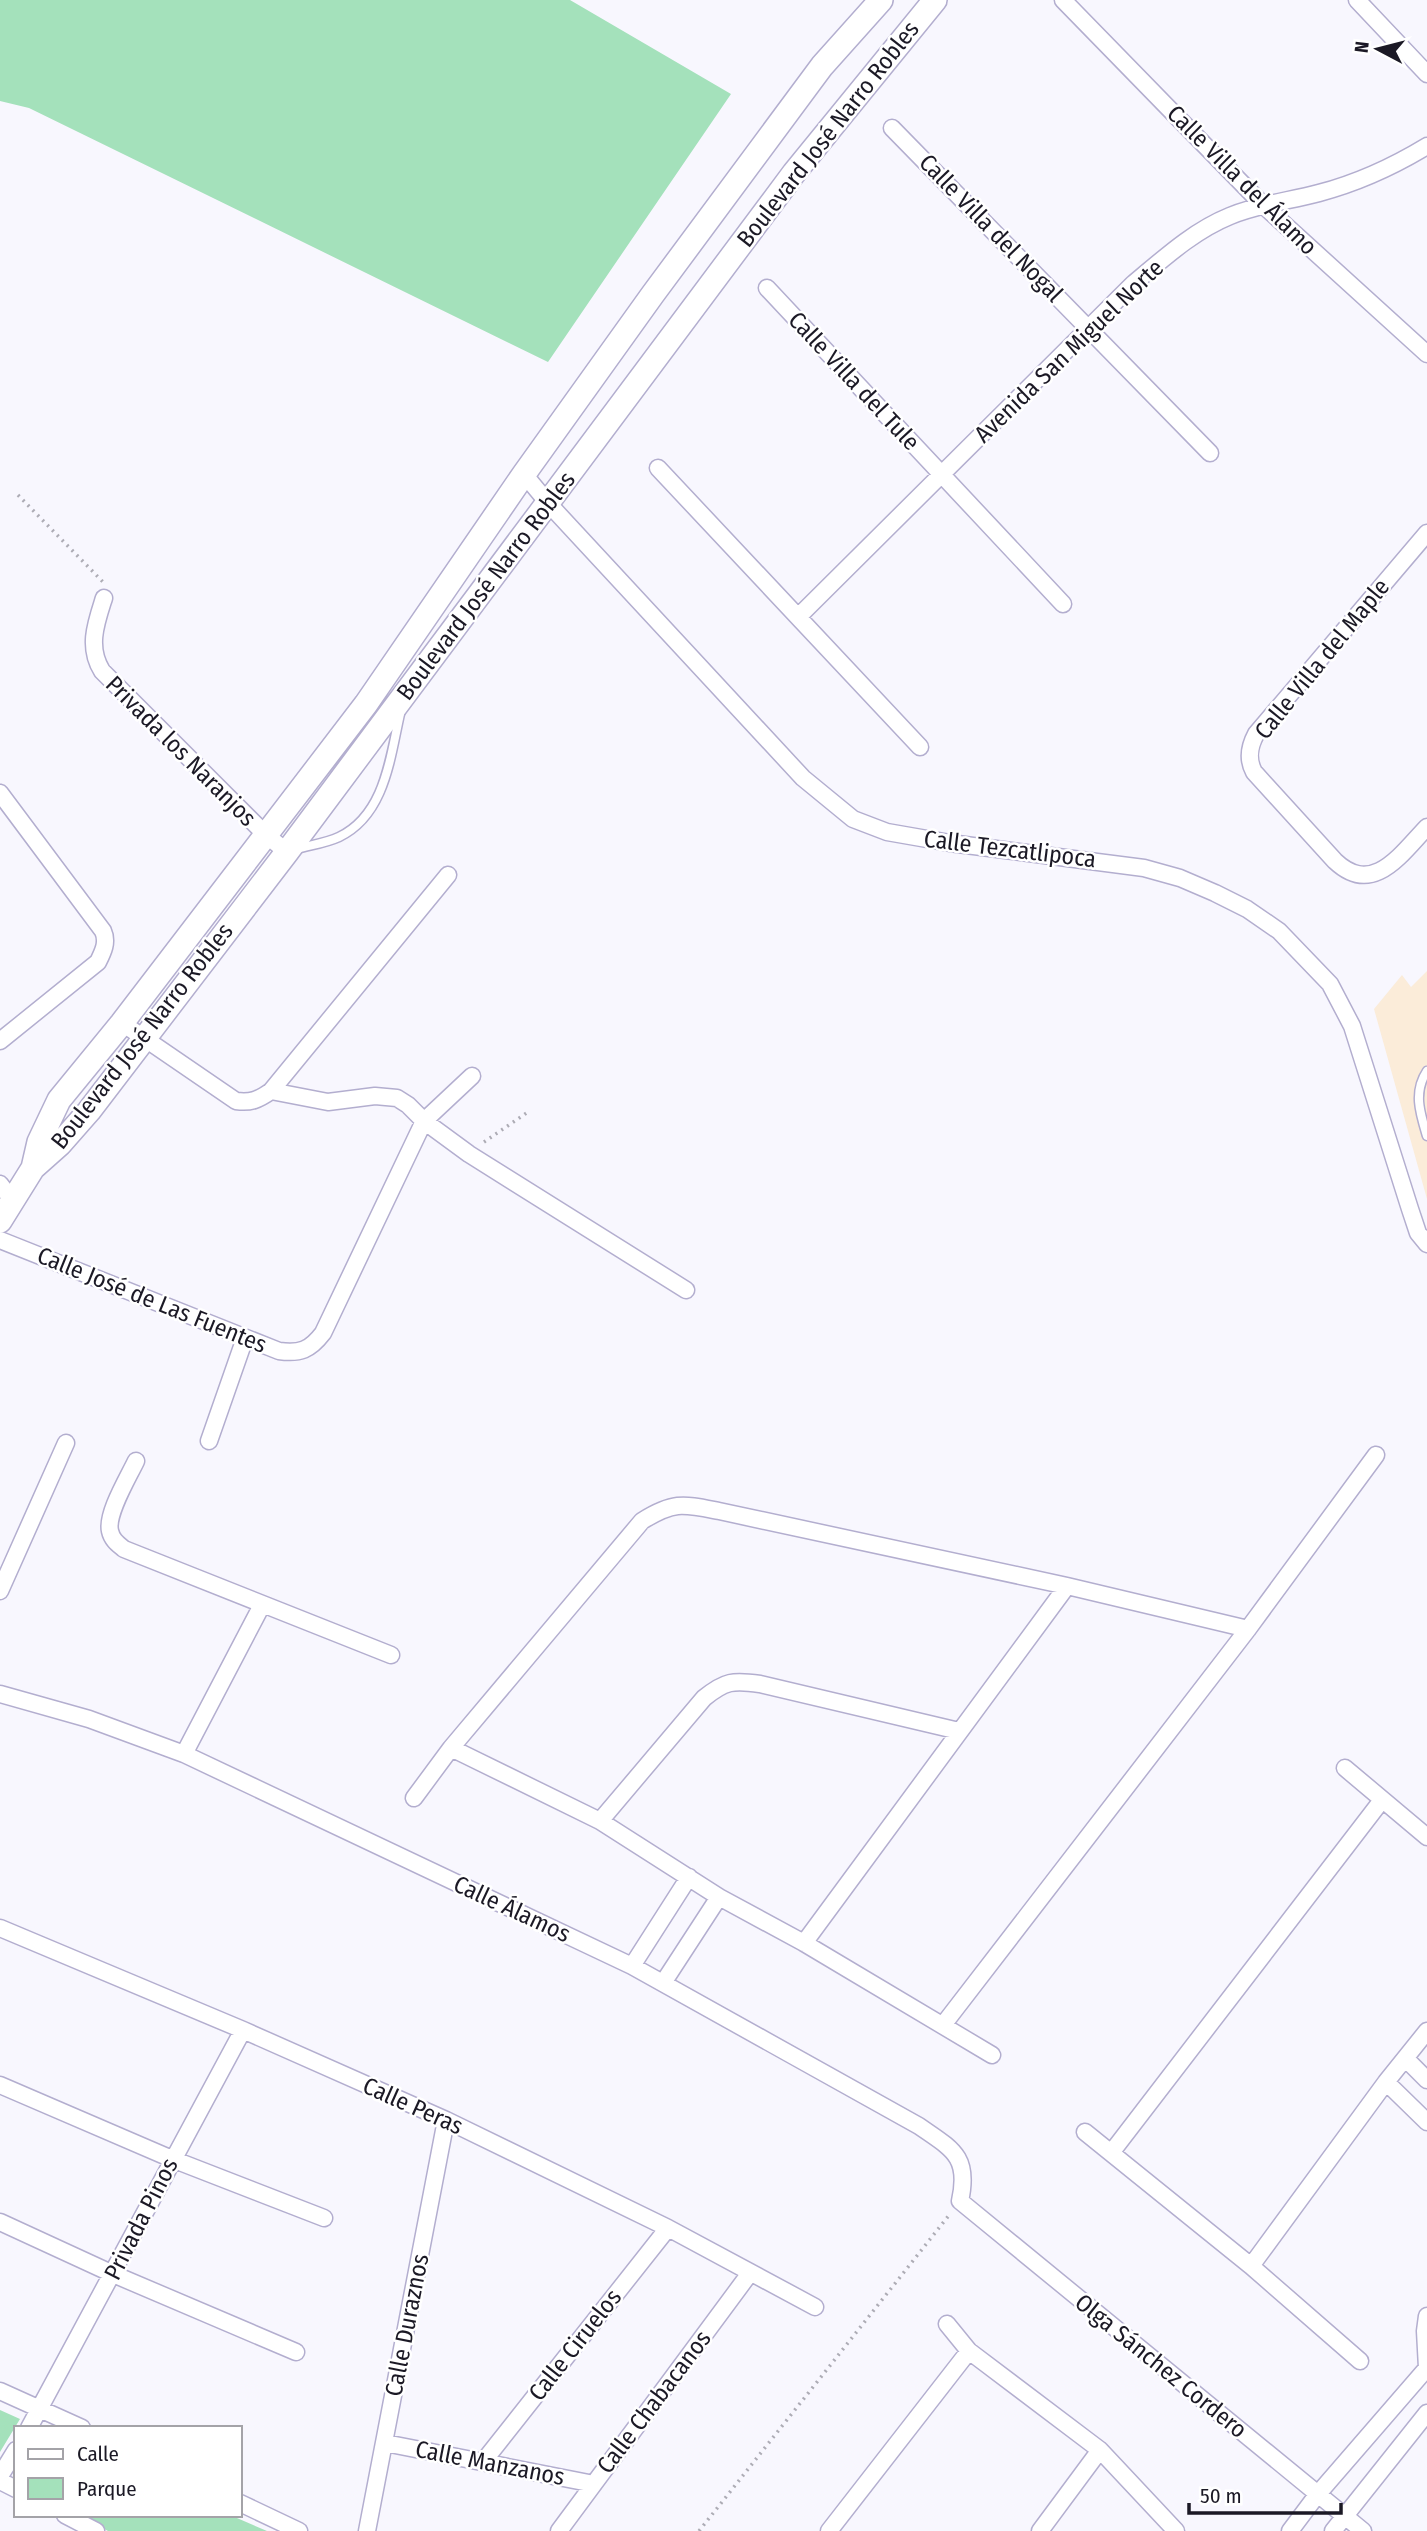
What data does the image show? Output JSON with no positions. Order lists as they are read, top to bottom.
{
  "streets": {
    "street": [
      "Boulevard José Narro Robles",
      "Calle Villa del Álamo",
      "Calle Villa del Nogal",
      "Avenida San Miguel Norte",
      "Calle Villa del Tule",
      "Calle Villa del Maple",
      "Privada los Naranjos",
      "Calle Tezcatlipoca",
      "Calle José de Las Fuentes",
      "Calle Álamos",
      "Calle Peras",
      "Privada Pinos",
      "Calle Duraznos",
      "Calle Ciruelos",
      "Olga Sánchez Cordero",
      "Calle Chabacanos",
      "Calle Manzanos"
    ]
  },
  "crossings": [
    ["Boulevard José Narro Robles", "Privada los Naranjos"],
    ["Boulevard José Narro Robles", "Calle Tezcatlipoca"],
    ["Calle Villa del Álamo", "Avenida San Miguel Norte"],
    ["Calle Villa del Nogal", "Avenida San Miguel Norte"],
    ["Avenida San Miguel Norte", "Calle Villa del Tule"],
    ["Calle Álamos", "Olga Sánchez Cordero"],
    ["Calle Peras", "Privada Pinos"],
    ["Calle Peras", "Calle Duraznos"],
    ["Calle Peras", "Calle Ciruelos"],
    ["Calle Peras", "Calle Chabacanos"],
    ["Calle Duraznos", "Calle Manzanos"],
    ["Calle Ciruelos", "Calle Manzanos"],
    ["Calle Chabacanos", "Calle Manzanos"]
  ],
  "legend": ["Calle", "Parque"],
  "scale_bar": "50 m",
  "north": "left"
}
